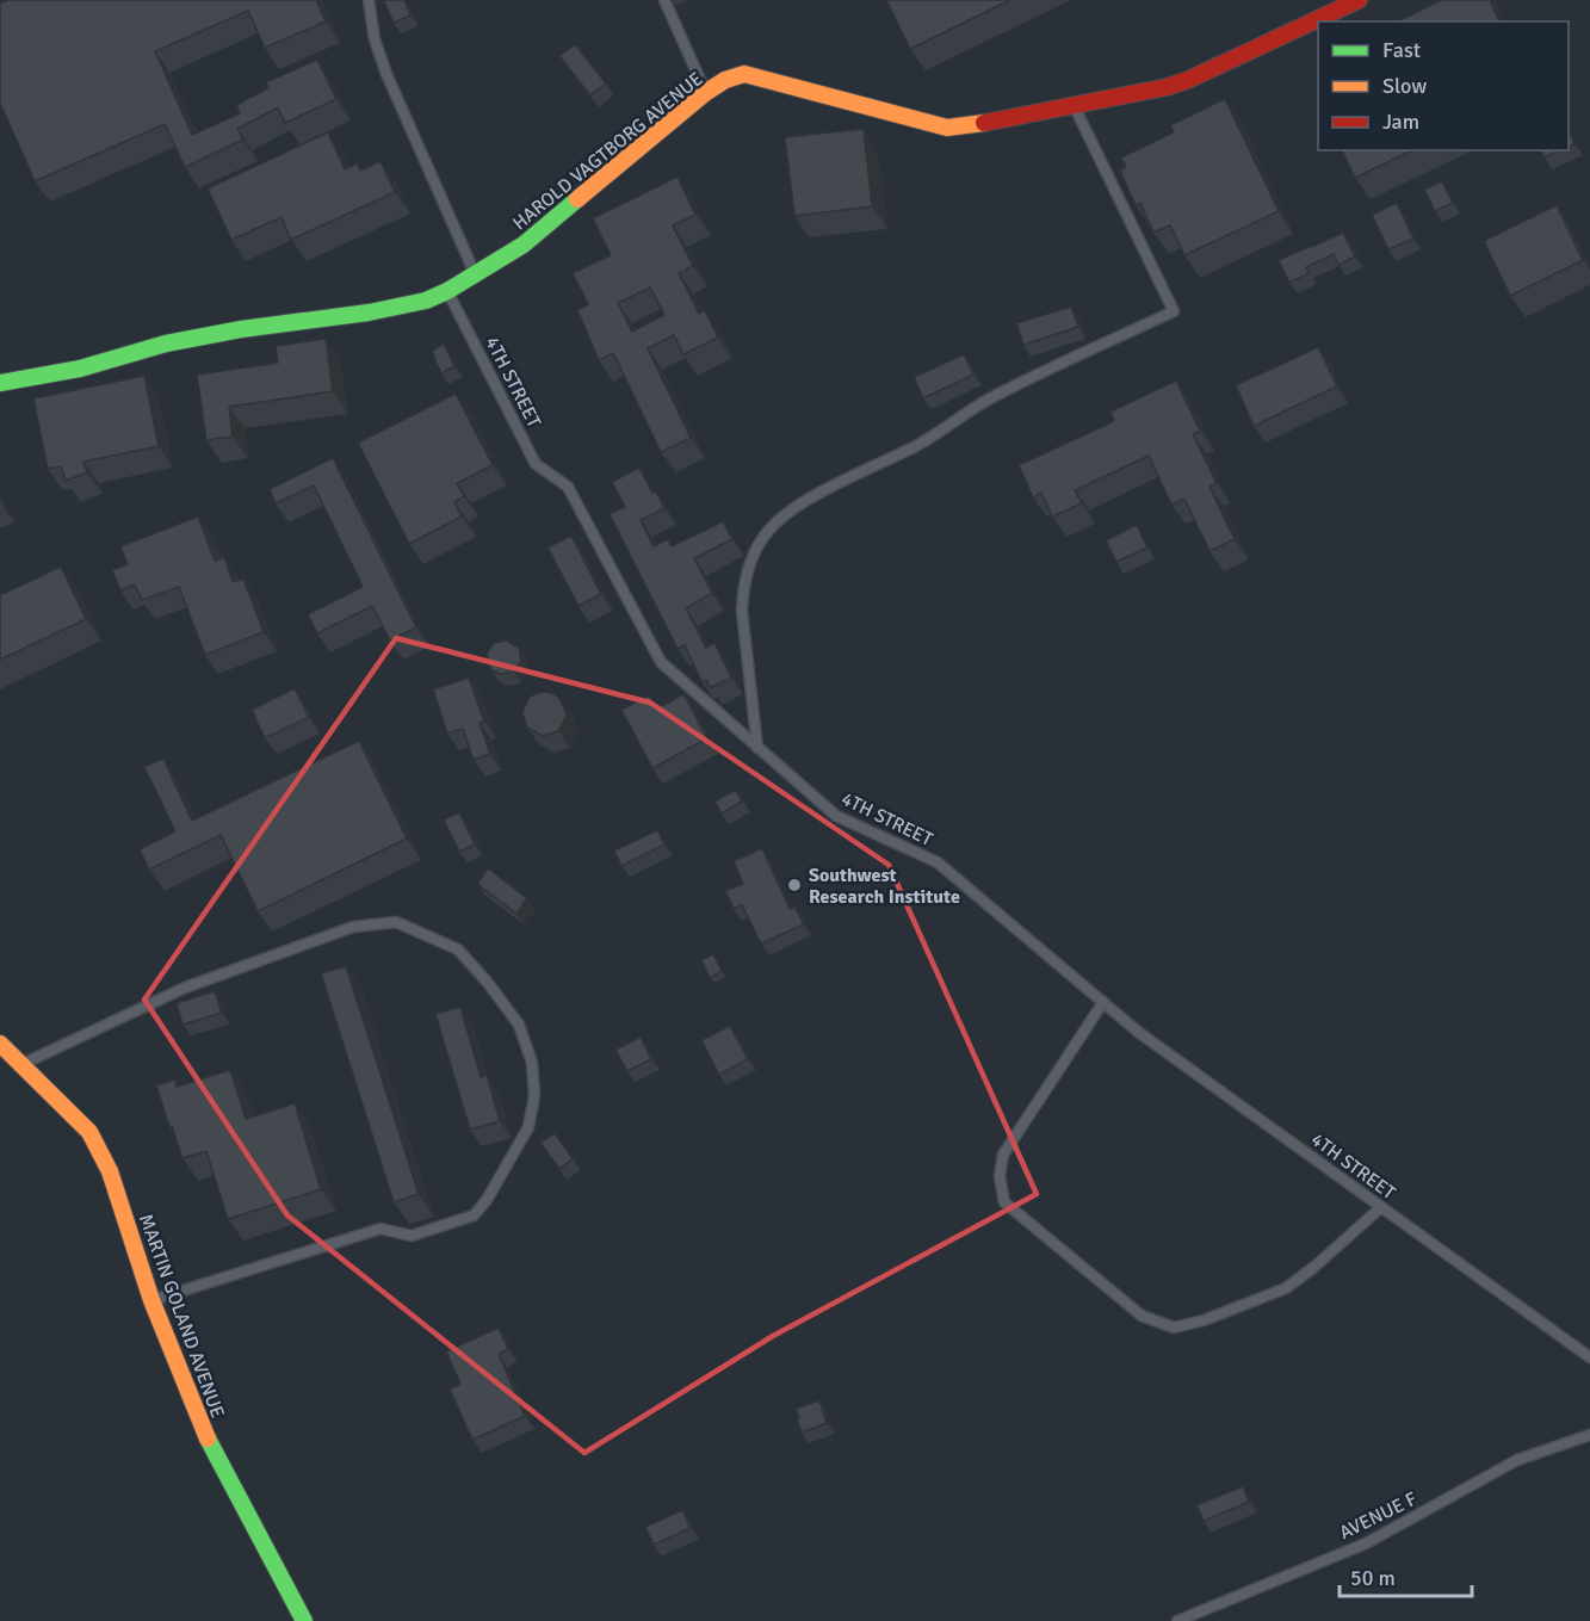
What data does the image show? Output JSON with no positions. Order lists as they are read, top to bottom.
{
  "streets": {
    "street": ["HAROLD VAGTBORG AVENUE", "MARTIN GOLAND AVENUE"],
    "lane": ["4TH STREET", "AVENUE F"]
  },
  "crossings": [
    ["HAROLD VAGTBORG AVENUE", "4TH STREET"]
  ],
  "places": ["Southwest Research Institute"],
  "legend": ["Fast", "Slow", "Jam"],
  "scale_bar": "50 m"
}
